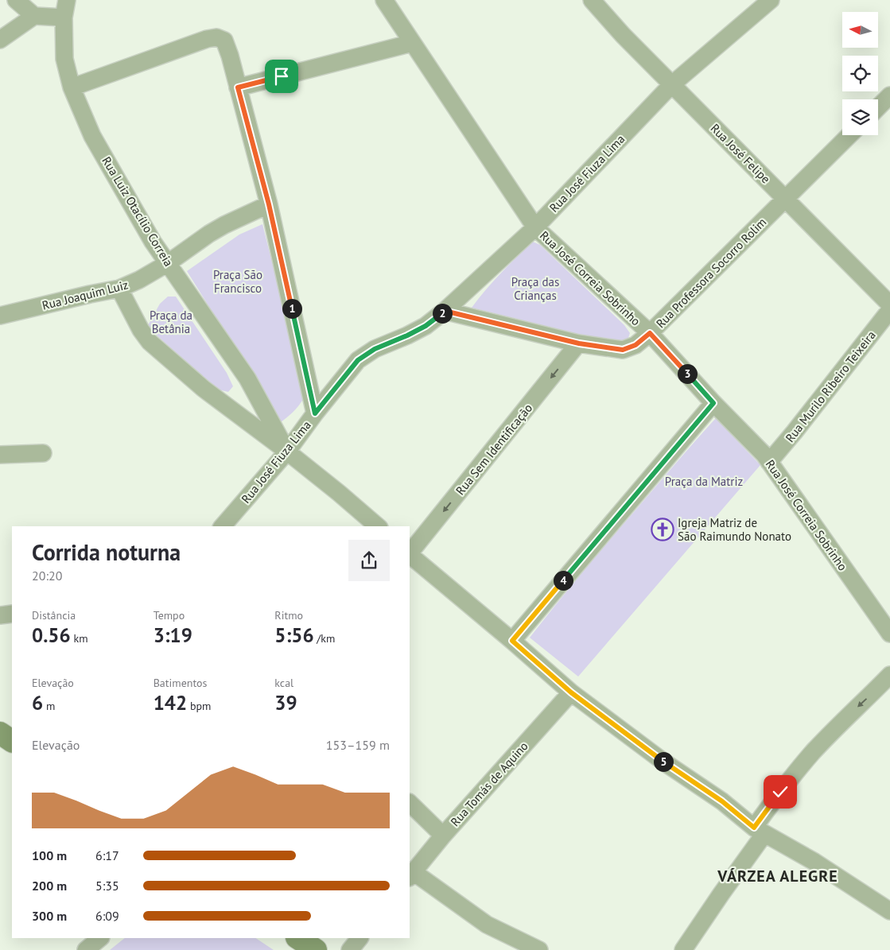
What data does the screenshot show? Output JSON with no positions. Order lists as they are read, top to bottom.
{
  "streets": {
    "street": [
      "Rua José Felipe",
      "Rua José Fiuza Lima",
      "Rua Luiz Otacílio Correia",
      "Rua Professora Socorro Rolim",
      "Rua José Correia Sobrinho",
      "Rua Joaquim Luiz",
      "Rua Murilo Ribeiro Teixeira",
      "Rua Sem Identificação",
      "Rua Tomás de Aquino"
    ]
  },
  "crossings": [
    ["Rua José Felipe", "Rua José Fiuza Lima"],
    ["Rua José Felipe", "Rua Professora Socorro Rolim"],
    ["Rua José Fiuza Lima", "Rua Luiz Otacílio Correia"],
    ["Rua José Fiuza Lima", "Rua Professora Socorro Rolim"],
    ["Rua José Fiuza Lima", "Rua José Correia Sobrinho"],
    ["Rua Luiz Otacílio Correia", "Rua Joaquim Luiz"],
    ["Rua Professora Socorro Rolim", "Rua José Correia Sobrinho"],
    ["Rua Professora Socorro Rolim", "Rua Sem Identificação"],
    ["Rua José Correia Sobrinho", "Rua Murilo Ribeiro Teixeira"]
  ],
  "districts": ["VÁRZEA ALEGRE"],
  "parks": [
    "Praça São Francisco",
    "Praça das Crianças",
    "Praça da Betânia",
    "Praça da Matriz"
  ],
  "places": {
    "church": ["Igreja Matriz de São Raimundo Nonato"]
  },
  "north": "left",
  "page": {
    "pins": [
      "1",
      "2",
      "3",
      "4",
      "5"
    ],
    "heading": ["Corrida noturna", "20:20"],
    "stats": [
      ["Distância", "0.56 km"],
      ["Tempo", "3:19"],
      ["Ritmo", "5:56 /km"],
      ["Elevação", "6 m"],
      ["Batimentos", "142 bpm"],
      ["kcal", "39"]
    ],
    "chart": ["Elevação", "153–159 m"],
    "list": [
      {
        "name": "100 m",
        "note": "6:17"
      },
      {
        "name": "200 m",
        "note": "5:35"
      },
      {
        "name": "300 m",
        "note": "6:09"
      }
    ]
  }
}
